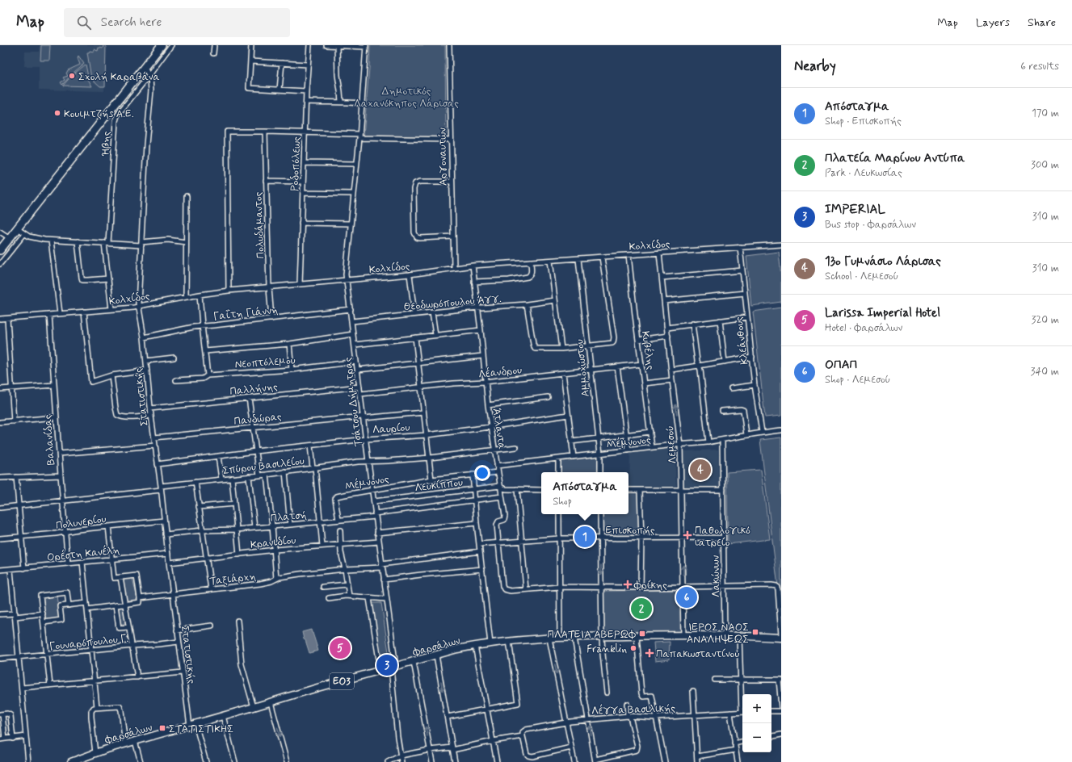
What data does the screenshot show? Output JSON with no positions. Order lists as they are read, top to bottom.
{
  "streets": {
    "main road": ["Φαρσάλων", "ΕΟ3"],
    "street": [
      "Ήβης",
      "Αργοναυτών",
      "Ροδοπόλεως",
      "Πολυδάμαντος",
      "Κολχίδος",
      "Θεοδωρόπουλου Άγγ.",
      "Γαΐτη Γιάννη",
      "Κλεάνθους",
      "Κυβέλης",
      "Νεοπτόλεμου",
      "Αμμοχώστου",
      "Λέανδρου",
      "Παλλήνης",
      "Στατιστικής",
      "Τσάτσου Δήμητρας",
      "Πανδώρας",
      "Λαυρίου",
      "Άτλαντα",
      "Βαλανίδας",
      "Μέμνονος",
      "Λεμεσού",
      "Σπύρου Βασιλείου",
      "Λευκίππου",
      "Πλατσή",
      "Πολυνερίου",
      "Επισκοπής",
      "Κρανιδίου",
      "Ορέστη Κανέλη",
      "Λακώνων",
      "Ταξιάρχη",
      "Γουναρόπουλου Γ.",
      "Λέγγα Βασιλικής"
    ]
  },
  "crossings": [
    ["Ήβης", "Κολχίδος"],
    ["Ήβης", "Στατιστικής"],
    ["Αργοναυτών", "Κολχίδος"],
    ["Ροδοπόλεως", "Κολχίδος"],
    ["Πολυδάμαντος", "Κολχίδος"],
    ["Πολυδάμαντος", "Γαΐτη Γιάννη"],
    ["Κολχίδος", "Κλεάνθους"],
    ["Κολχίδος", "Κυβέλης"],
    ["Κολχίδος", "Αμμοχώστου"],
    ["Κολχίδος", "Στατιστικής"],
    ["Κολχίδος", "Τσάτσου Δήμητρας"],
    ["Κολχίδος", "Άτλαντα"],
    ["Κολχίδος", "Βαλανίδας"],
    ["Κολχίδος", "Λεμεσού"],
    ["Θεοδωρόπουλου Άγγ.", "Τσάτσου Δήμητρας"],
    ["Θεοδωρόπουλου Άγγ.", "Άτλαντα"],
    ["Γαΐτη Γιάννη", "Στατιστικής"],
    ["Γαΐτη Γιάννη", "Τσάτσου Δήμητρας"],
    ["Κλεάνθους", "Μέμνονος"],
    ["Κυβέλης", "Λέανδρου"],
    ["Κυβέλης", "Μέμνονος"],
    ["Νεοπτόλεμου", "Τσάτσου Δήμητρας"],
    ["Αμμοχώστου", "Λέανδρου"],
    ["Αμμοχώστου", "Μέμνονος"],
    ["Λέανδρου", "Τσάτσου Δήμητρας"],
    ["Λέανδρου", "Άτλαντα"],
    ["Παλλήνης", "Στατιστικής"],
    ["Παλλήνης", "Τσάτσου Δήμητρας"],
    ["Στατιστικής", "Πανδώρας"],
    ["Στατιστικής", "Λαυρίου"],
    ["Στατιστικής", "Σπύρου Βασιλείου"],
    ["Στατιστικής", "Πλατσή"],
    ["Στατιστικής", "Πολυνερίου"],
    ["Στατιστικής", "Κρανιδίου"],
    ["Στατιστικής", "Ορέστη Κανέλη"],
    ["Στατιστικής", "Ταξιάρχη"],
    ["Στατιστικής", "Γουναρόπουλου Γ."],
    ["Στατιστικής", "Φαρσάλων"],
    ["Τσάτσου Δήμητρας", "Πανδώρας"],
    ["Τσάτσου Δήμητρας", "Λαυρίου"],
    ["Τσάτσου Δήμητρας", "Μέμνονος"],
    ["Τσάτσου Δήμητρας", "Σπύρου Βασιλείου"],
    ["Τσάτσου Δήμητρας", "Λευκίππου"],
    ["Τσάτσου Δήμητρας", "Πλατσή"],
    ["Τσάτσου Δήμητρας", "Κρανιδίου"],
    ["Τσάτσου Δήμητρας", "Ταξιάρχη"],
    ["Τσάτσου Δήμητρας", "Φαρσάλων"],
    ["Λαυρίου", "Άτλαντα"],
    ["Άτλαντα", "Μέμνονος"],
    ["Άτλαντα", "Σπύρου Βασιλείου"],
    ["Άτλαντα", "Λευκίππου"],
    ["Άτλαντα", "Πλατσή"],
    ["Άτλαντα", "Επισκοπής"],
    ["Βαλανίδας", "Σπύρου Βασιλείου"],
    ["Βαλανίδας", "Πολυνερίου"],
    ["Βαλανίδας", "Ορέστη Κανέλη"],
    ["Μέμνονος", "Λεμεσού"],
    ["Μέμνονος", "Πλατσή"],
    ["Μέμνονος", "Λακώνων"],
    ["Λεμεσού", "Επισκοπής"],
    ["Λεμεσού", "Φαρσάλων"],
    ["Επισκοπής", "Λακώνων"],
    ["Λακώνων", "Φαρσάλων"]
  ],
  "parks": ["Δημοτικός Λαχανόκηπος Λάρισας"],
  "places": {
    "other": ["Σχολή Καραβάνα", "Κουιμτζήs Α.Ε.", "Franklin"],
    "health": ["Παθολογικό ιατρείο", "Φρίκης", "Παπακωσταντίνου"],
    "transit": ["ΙΕΡΟΣ ΝΑΟΣ ΑΝΑΛΗΨΕΩΣ", "ΠΛΑΤΕΙΑ ΑΒΕΡΩΦ", "ΣΤΑΤΙΣΤΙΚΗΣ"]
  },
  "page": {
    "header": "Map",
    "search": "Search here",
    "nav": ["Map", "Layers", "Share"],
    "heading": ["Nearby", "6 results"],
    "list": [
      {
        "mark": "1",
        "name": "Απόσταγμα",
        "note": "Shop · Επισκοπής",
        "value": "170 m"
      },
      {
        "mark": "2",
        "name": "Πλατεία Μαρίνου Αντύπα",
        "note": "Park · Λευκωσίας",
        "value": "300 m"
      },
      {
        "mark": "3",
        "name": "IMPERIAL",
        "note": "Bus stop · Φαρσάλων",
        "value": "310 m"
      },
      {
        "mark": "4",
        "name": "13ο Γυμνάσιο Λάρισας",
        "note": "School · Λεμεσού",
        "value": "310 m"
      },
      {
        "mark": "5",
        "name": "Larissa Imperial Hotel",
        "note": "Hotel · Φαρσάλων",
        "value": "320 m"
      },
      {
        "mark": "6",
        "name": "ΟΠΑΠ",
        "note": "Shop · Λεμεσού",
        "value": "340 m"
      }
    ],
    "pins": [
      "4",
      "1",
      "6",
      "2",
      "5",
      "3"
    ],
    "popup": ["Απόσταγμα", "Shop"],
    "map_buttons": ["+", "−"]
  }
}
